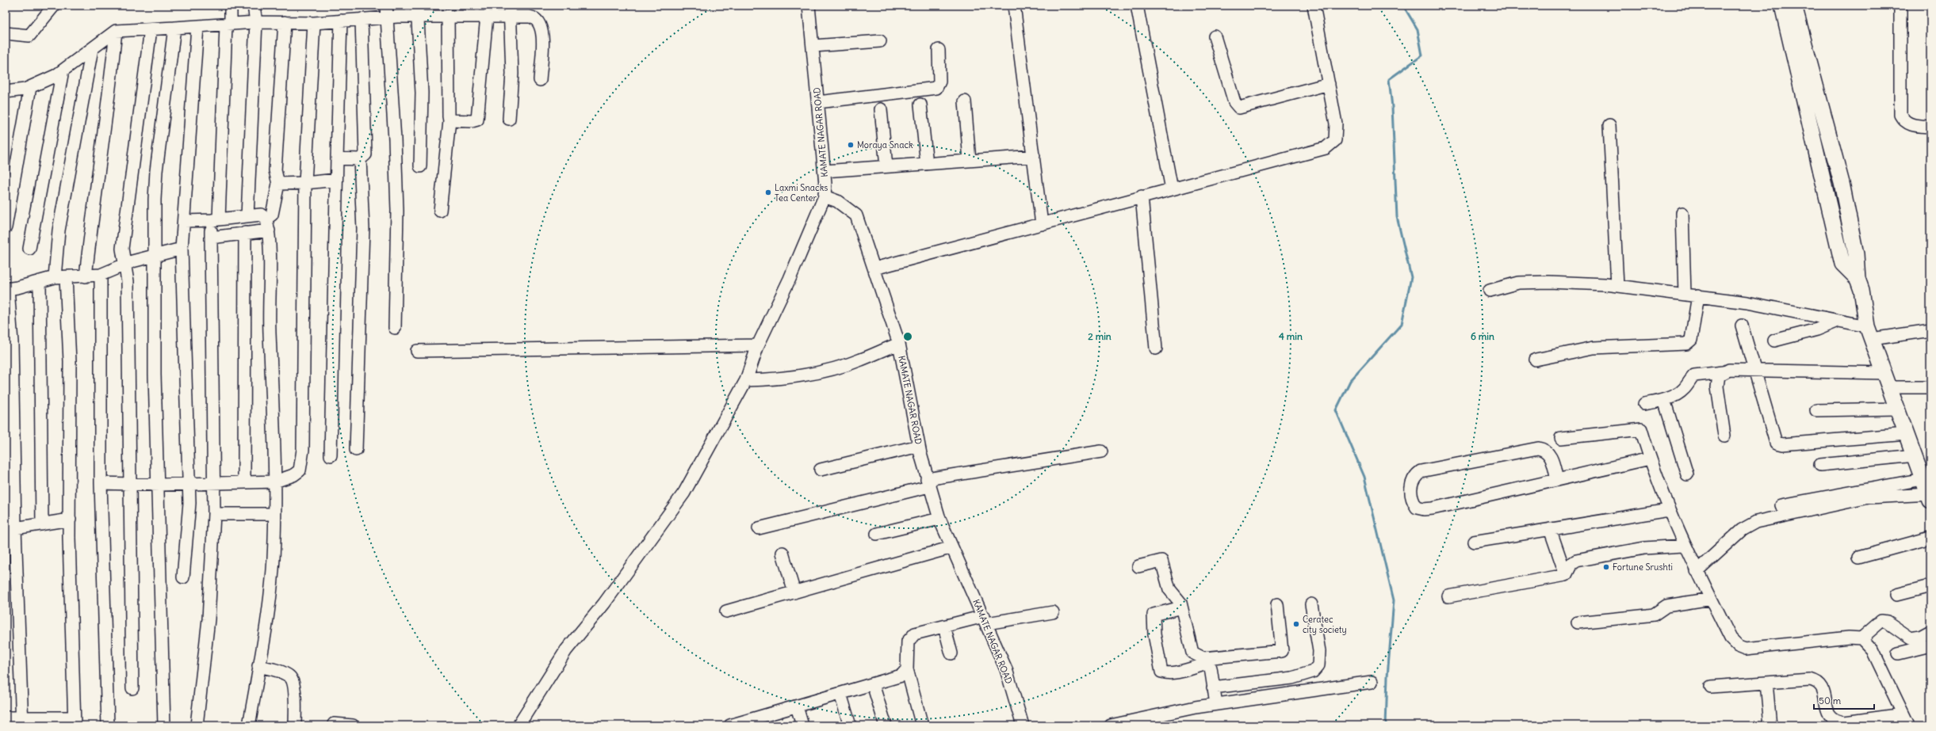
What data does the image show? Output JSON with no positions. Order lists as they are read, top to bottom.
{
  "streets": {
    "street": ["KAMATE NAGAR ROAD"]
  },
  "places": [
    "Moraya Snack",
    "Laxmi Snacks Tea Center",
    "Fortune Srushti",
    "Ceratec city society"
  ],
  "scale_bar": "50 m",
  "rings": ["2 min", "4 min", "6 min"]
}
